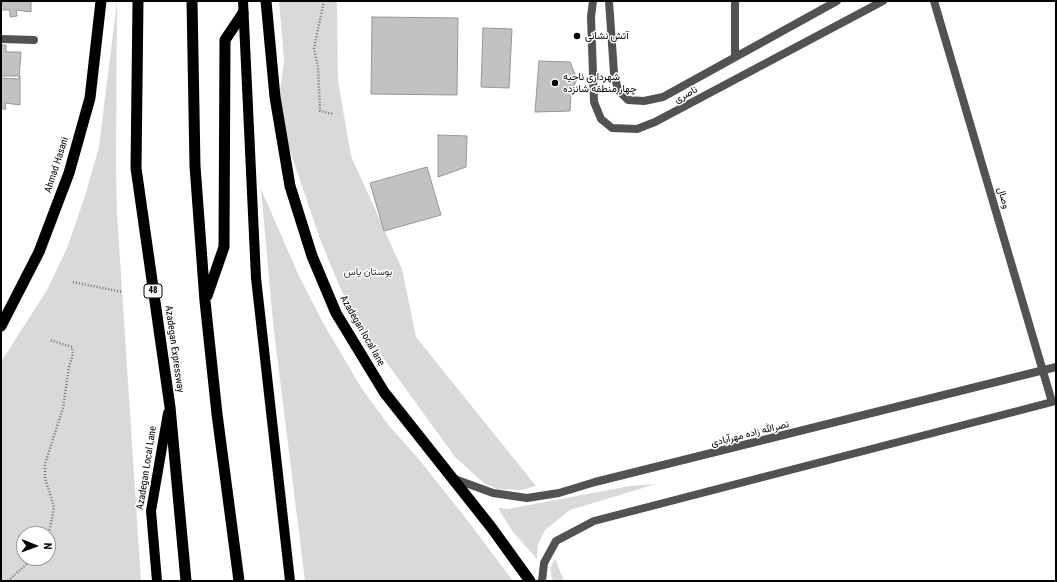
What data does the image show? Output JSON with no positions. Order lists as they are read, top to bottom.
{
  "streets": {
    "highway": [
      "Ahmad Hasani",
      "48",
      "Azadegan local lane",
      "Azadegan Expressway"
    ],
    "main road": ["Azadegan Local Lane"],
    "street": ["ناصری", "وصال", "نصرالله زاده مهرآبادی"]
  },
  "crossings": [
    ["وصال", "نصرالله زاده مهرآبادی"],
    ["Azadegan local lane", "نصرالله زاده مهرآبادی"],
    ["Azadegan Expressway", "Azadegan Local Lane"]
  ],
  "parks": ["بوستان یاس"],
  "places": ["آتش نشانی", "شهرداری ناحیه چهار منطقه شانزده"],
  "north": "right"
}
